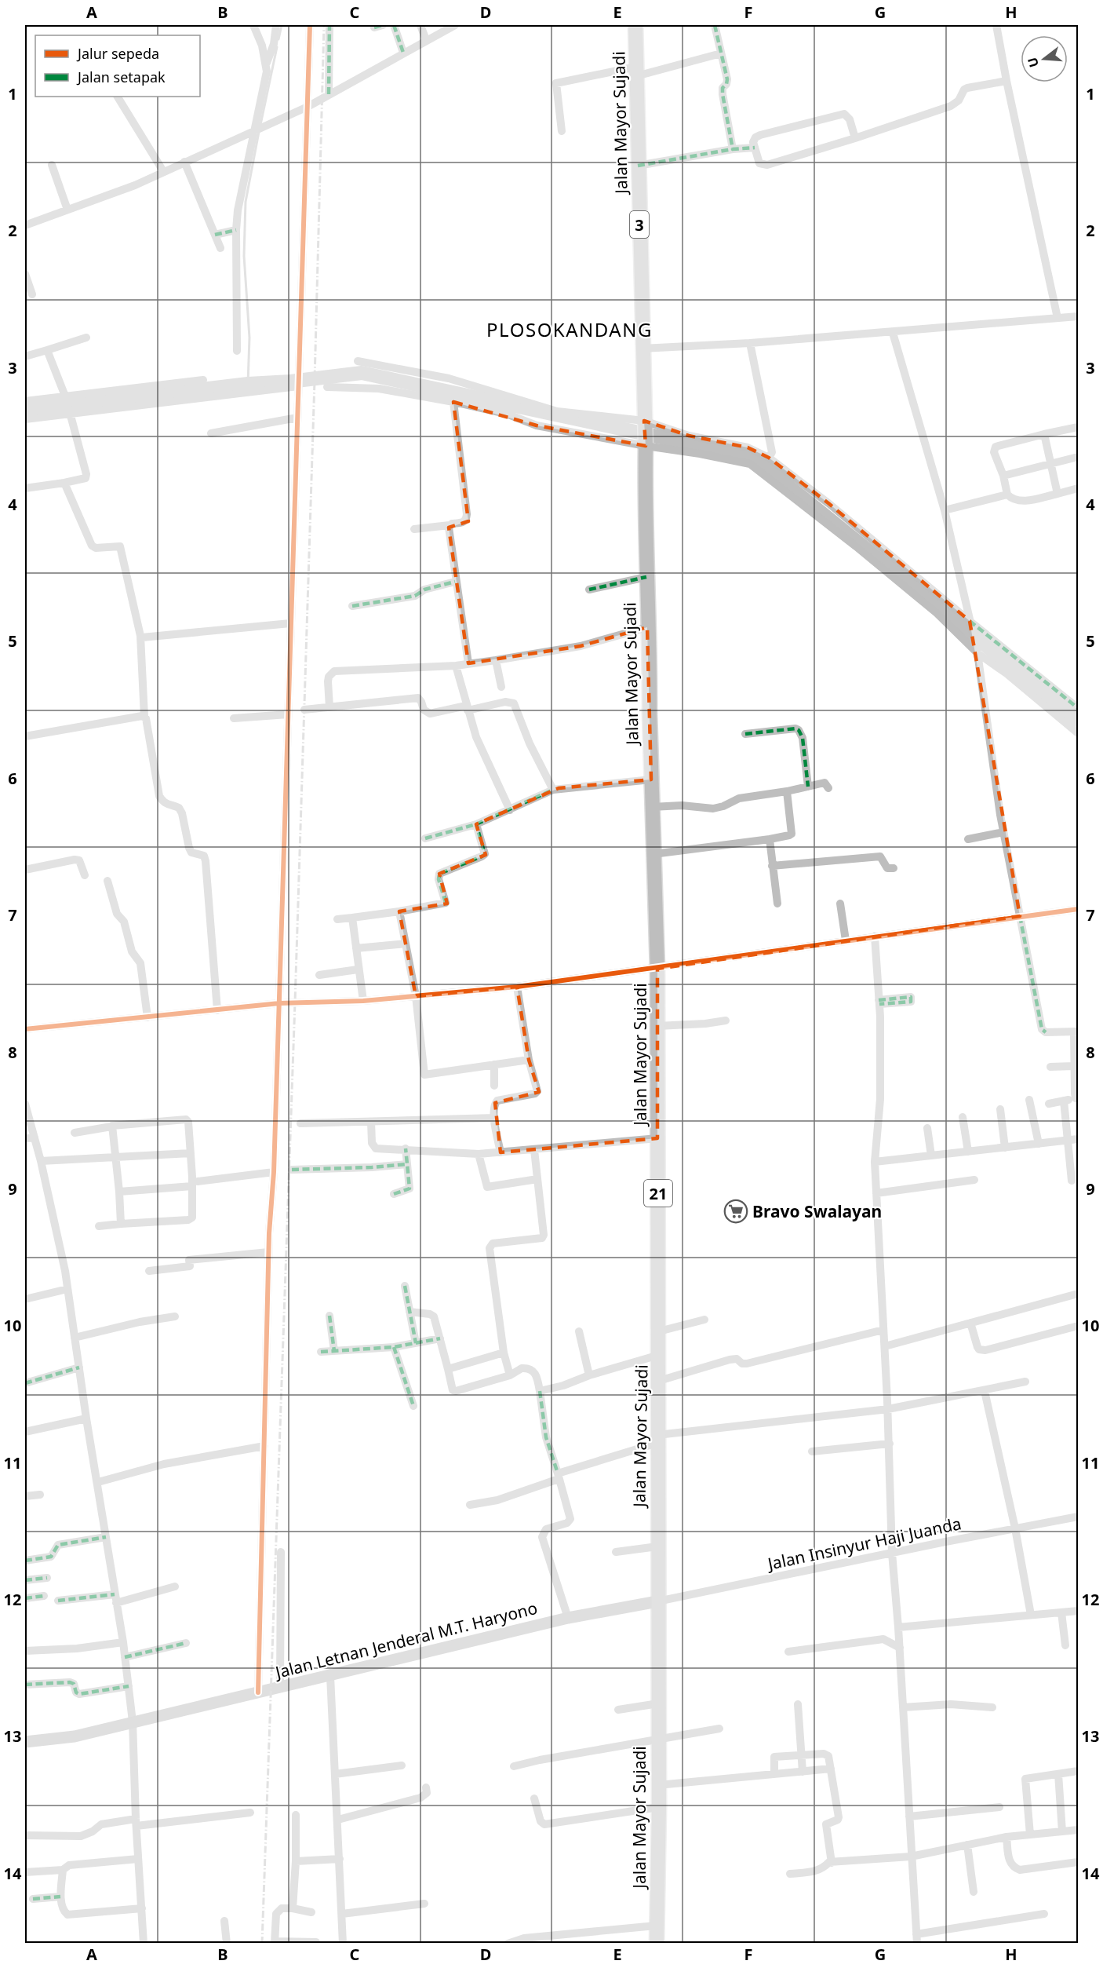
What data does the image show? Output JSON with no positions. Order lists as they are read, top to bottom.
{
  "streets": {
    "highway": ["Jalan Mayor Sujadi", "3", "21"],
    "main road": ["Jalan Letnan Jenderal M.T. Haryono"],
    "street": ["Jalan Insinyur Haji Juanda"]
  },
  "crossings": [
    ["Jalan Mayor Sujadi", "Jalan Insinyur Haji Juanda"],
    ["Jalan Mayor Sujadi", "Jalan Letnan Jenderal M.T. Haryono"],
    ["Jalan Insinyur Haji Juanda", "Jalan Letnan Jenderal M.T. Haryono"]
  ],
  "districts": ["PLOSOKANDANG"],
  "places": {
    "supermarket": ["Bravo Swalayan"]
  },
  "legend": ["Jalur sepeda", "Jalan setapak"],
  "north": "left",
  "grid": {
    "columns": [
      "A",
      "B",
      "C",
      "D",
      "E",
      "F",
      "G",
      "H"
    ],
    "rows": [
      "1",
      "2",
      "3",
      "4",
      "5",
      "6",
      "7",
      "8",
      "9",
      "10",
      "11",
      "12",
      "13",
      "14"
    ]
  }
}
